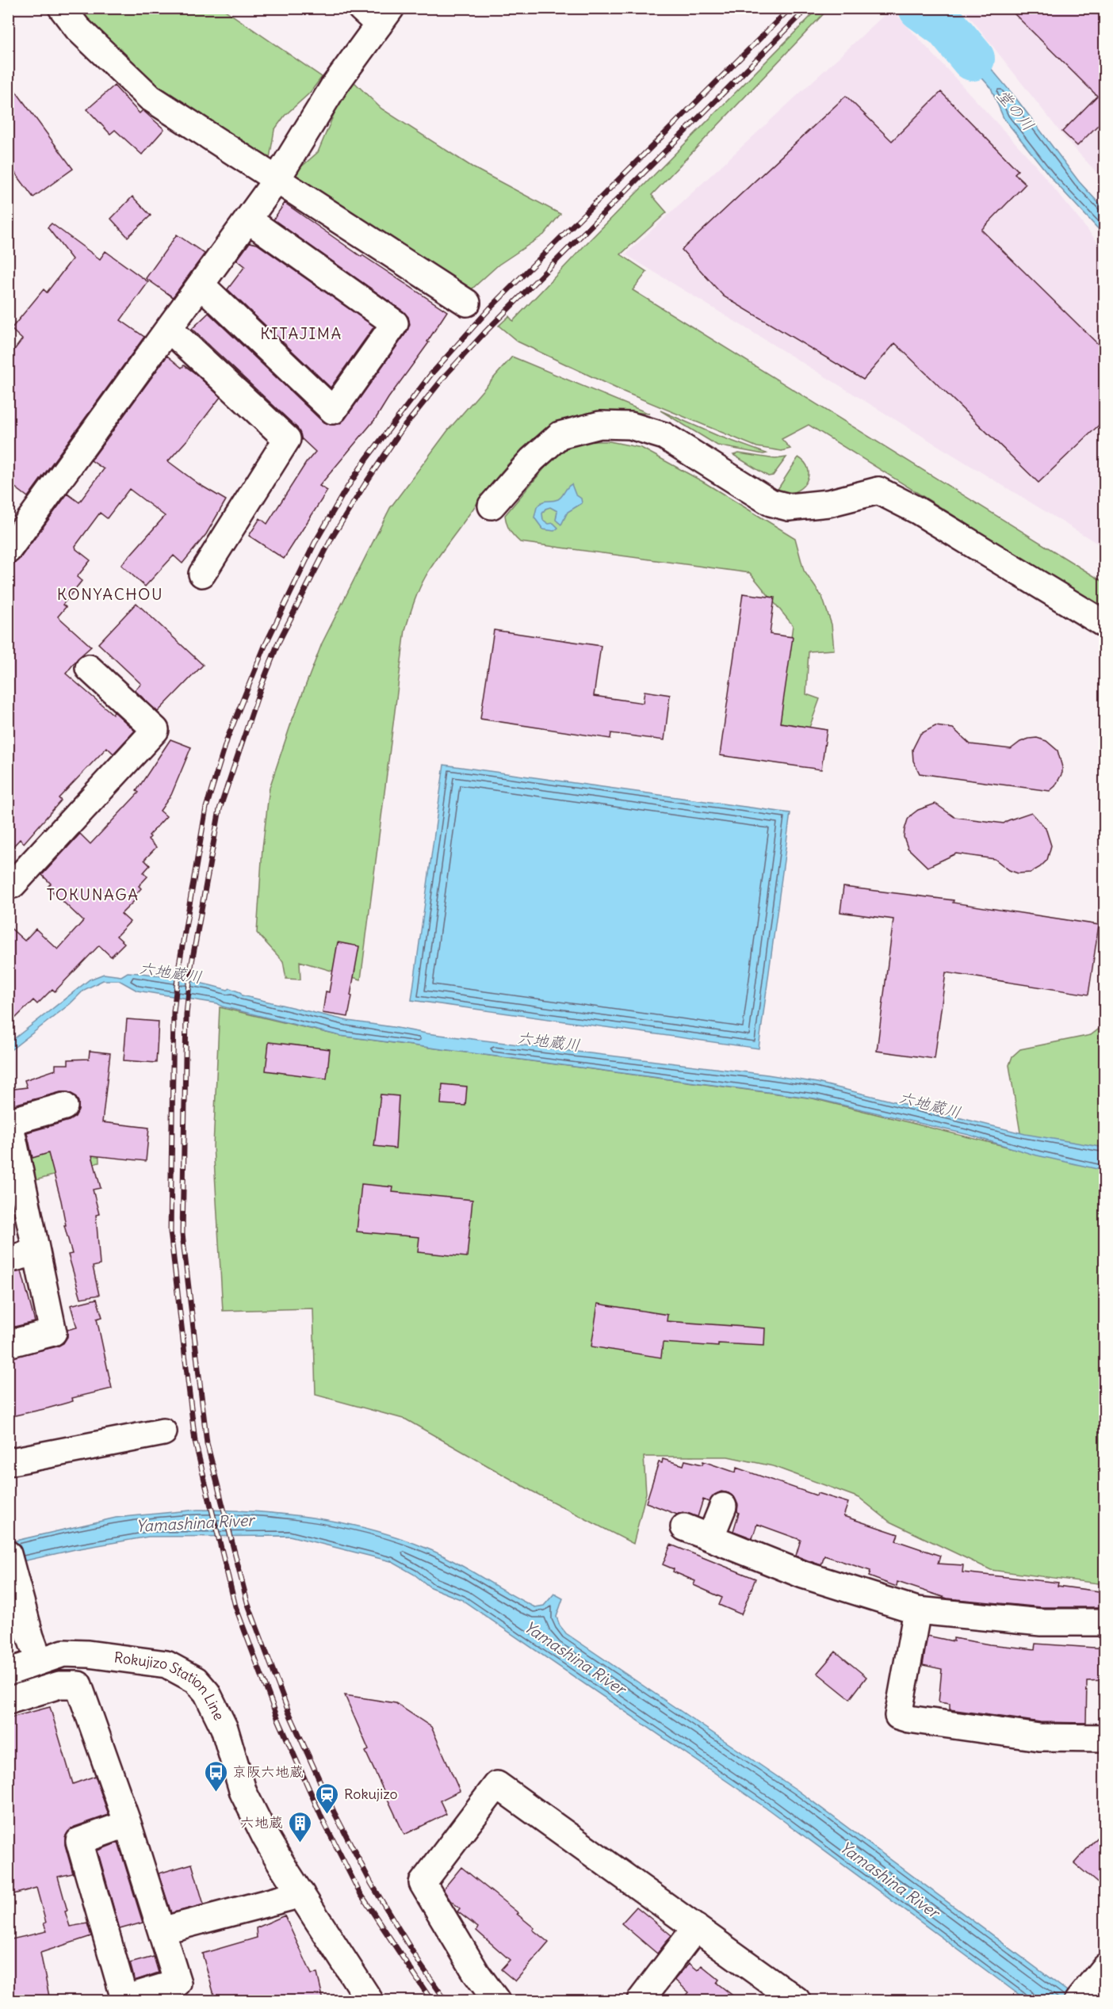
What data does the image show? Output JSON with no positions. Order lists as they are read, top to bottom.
{
  "streets": {
    "street": ["Rokujizo Station Line"]
  },
  "districts": ["KITAJIMA", "KONYACHOU", "TOKUNAGA"],
  "water": ["堂の川", "六地蔵川", "Yamashina River"],
  "places": {
    "bus stop": ["京阪六地蔵"],
    "station": ["Rokujizo"],
    "building": ["六地蔵"]
  }
}
